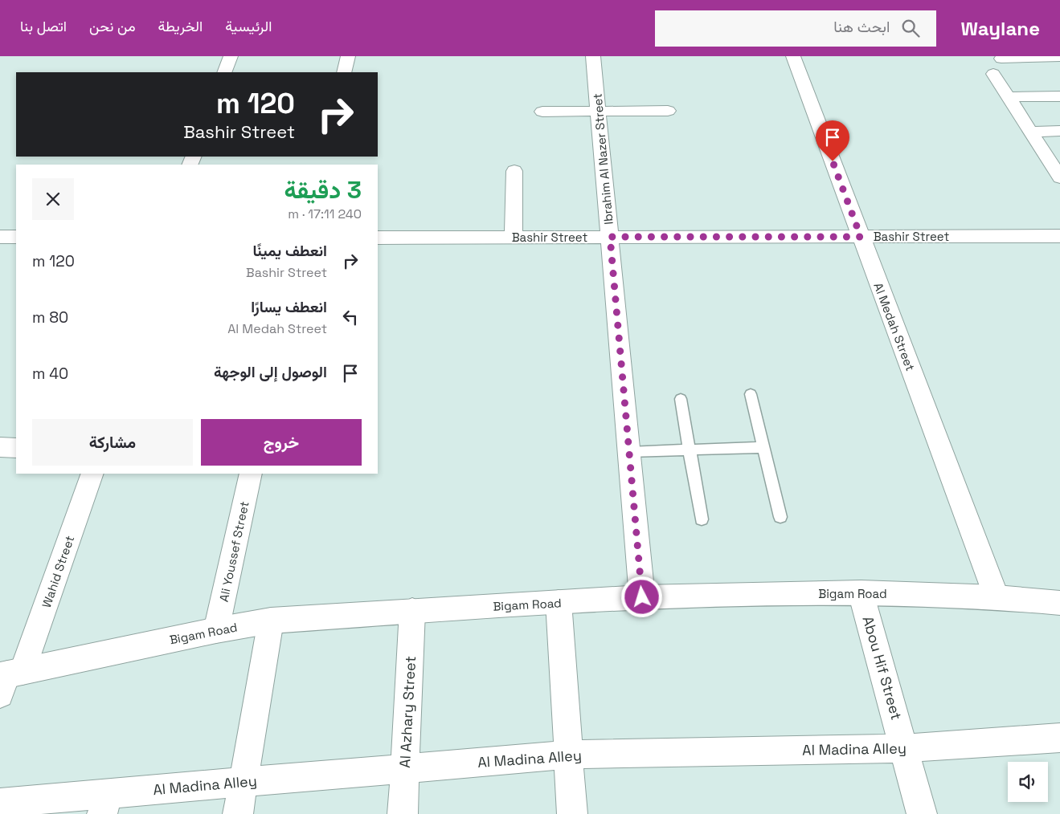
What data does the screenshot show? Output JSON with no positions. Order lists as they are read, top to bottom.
{
  "streets": {
    "street": [
      "Ibrahim Al Nazer Street",
      "Bashir Street",
      "Al Medah Street",
      "Ali Youssef Street",
      "Wahid Street",
      "Bigam Road",
      "Abou Hif Street",
      "Al Azhary Street",
      "Al Madina Alley"
    ]
  },
  "crossings": [
    ["Ibrahim Al Nazer Street", "Bashir Street"],
    ["Ibrahim Al Nazer Street", "Bigam Road"],
    ["Bashir Street", "Al Medah Street"],
    ["Al Medah Street", "Bigam Road"],
    ["Ali Youssef Street", "Bigam Road"],
    ["Wahid Street", "Bigam Road"],
    ["Bigam Road", "Abou Hif Street"],
    ["Bigam Road", "Al Azhary Street"],
    ["Abou Hif Street", "Al Madina Alley"],
    ["Al Azhary Street", "Al Madina Alley"]
  ],
  "page": {
    "header": "Waylane",
    "search": "ابحث هنا",
    "nav": [
      "الرئيسية",
      "الخريطة",
      "من نحن",
      "اتصل بنا"
    ],
    "turn": ["120 m", "Bashir Street"],
    "heading": ["3 دقيقة", "240 m · 17:11"],
    "list": [
      {
        "name": "انعطف يمينًا",
        "note": "Bashir Street",
        "value": "120 m"
      },
      {
        "name": "انعطف يسارًا",
        "note": "Al Medah Street",
        "value": "80 m"
      },
      {
        "name": "الوصول إلى الوجهة",
        "value": "40 m"
      }
    ],
    "buttons": ["خروج", "مشاركة"]
  }
}
